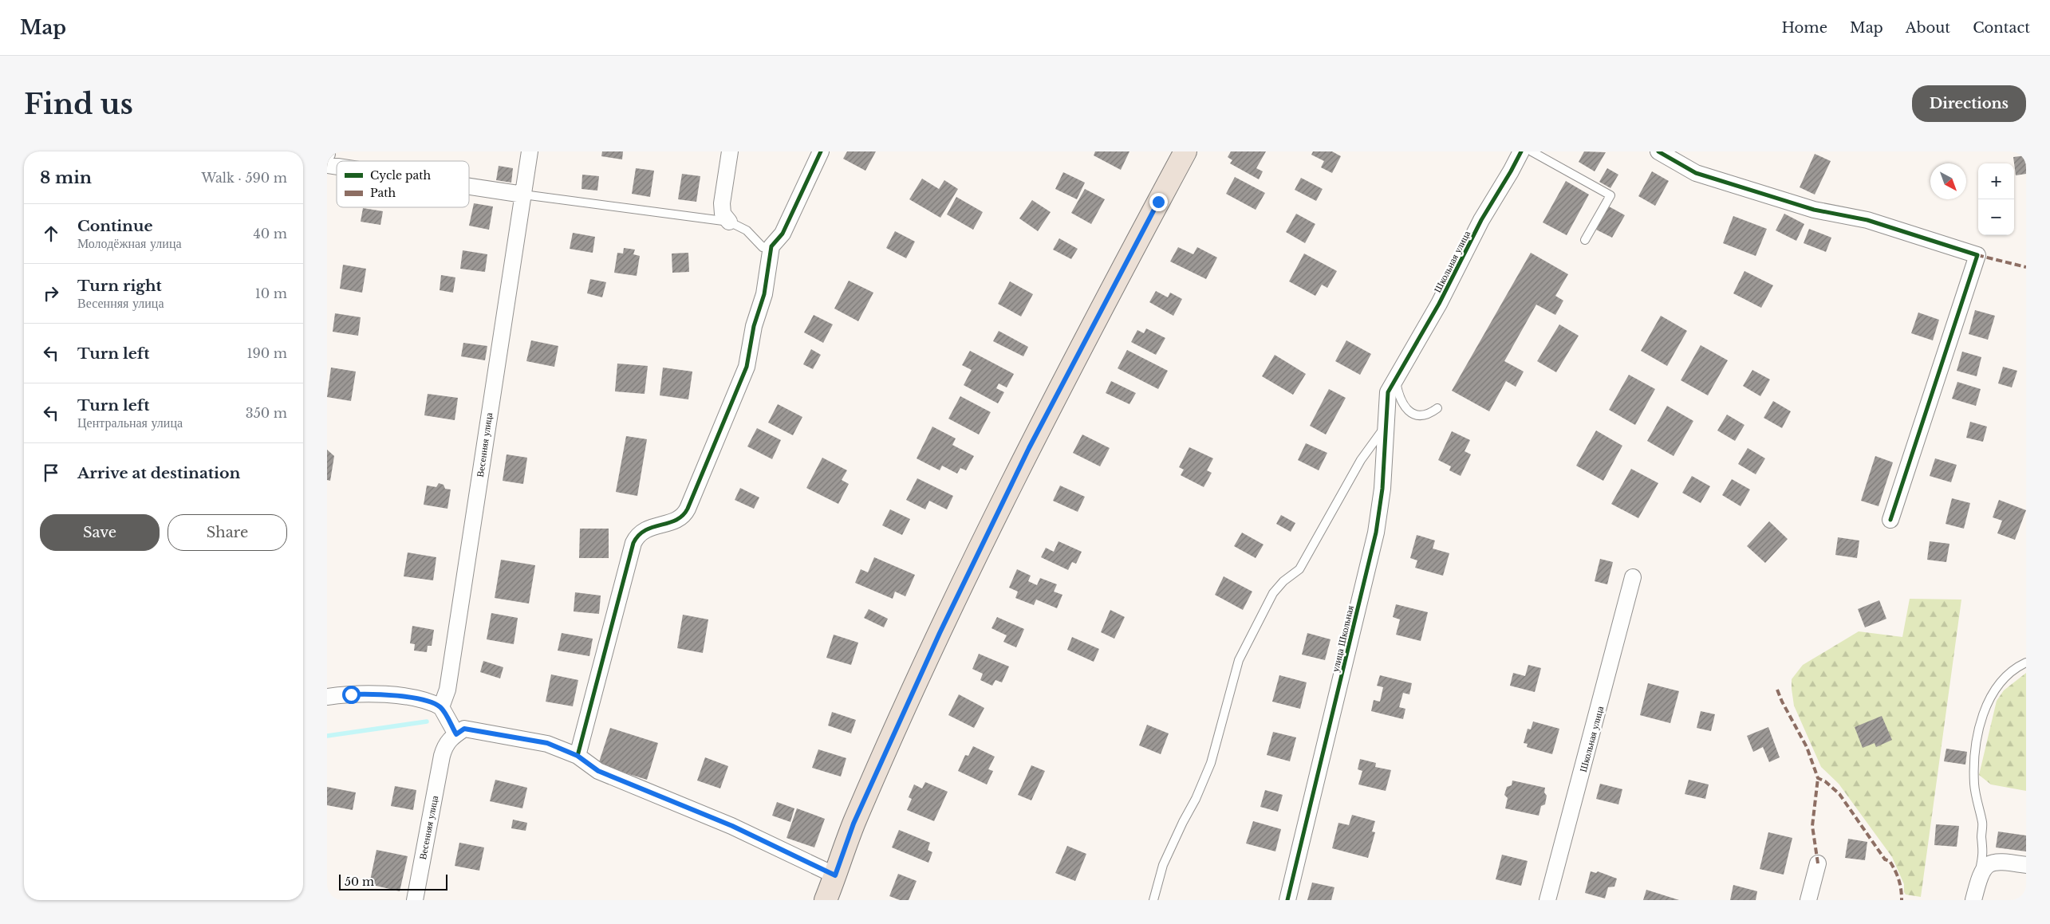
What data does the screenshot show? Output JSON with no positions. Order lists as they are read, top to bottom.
{
  "streets": {
    "street": ["Школьная улица", "Весенняя улица", "улица Школьная"]
  },
  "crossings": [
    ["Школьная улица", "улица Школьная"]
  ],
  "legend": ["Cycle path", "Path"],
  "scale_bar": "50 m",
  "north": "bottom right",
  "page": {
    "header": "Map",
    "nav": [
      "Home",
      "Map",
      "About",
      "Contact"
    ],
    "buttons": [
      "Directions",
      ["Save", "Share"]
    ],
    "title": "Find us",
    "heading": ["8 min", "Walk · 590 m"],
    "map_buttons": ["+", "−"],
    "list": [
      ["Continue", "Молодёжная улица", "40 m"],
      ["Turn right", "Весенняя улица", "10 m"],
      ["Turn left", "190 m"],
      ["Turn left", "Центральная улица", "350 m"],
      "Arrive at destination"
    ],
    "scale": "50 m"
  }
}
